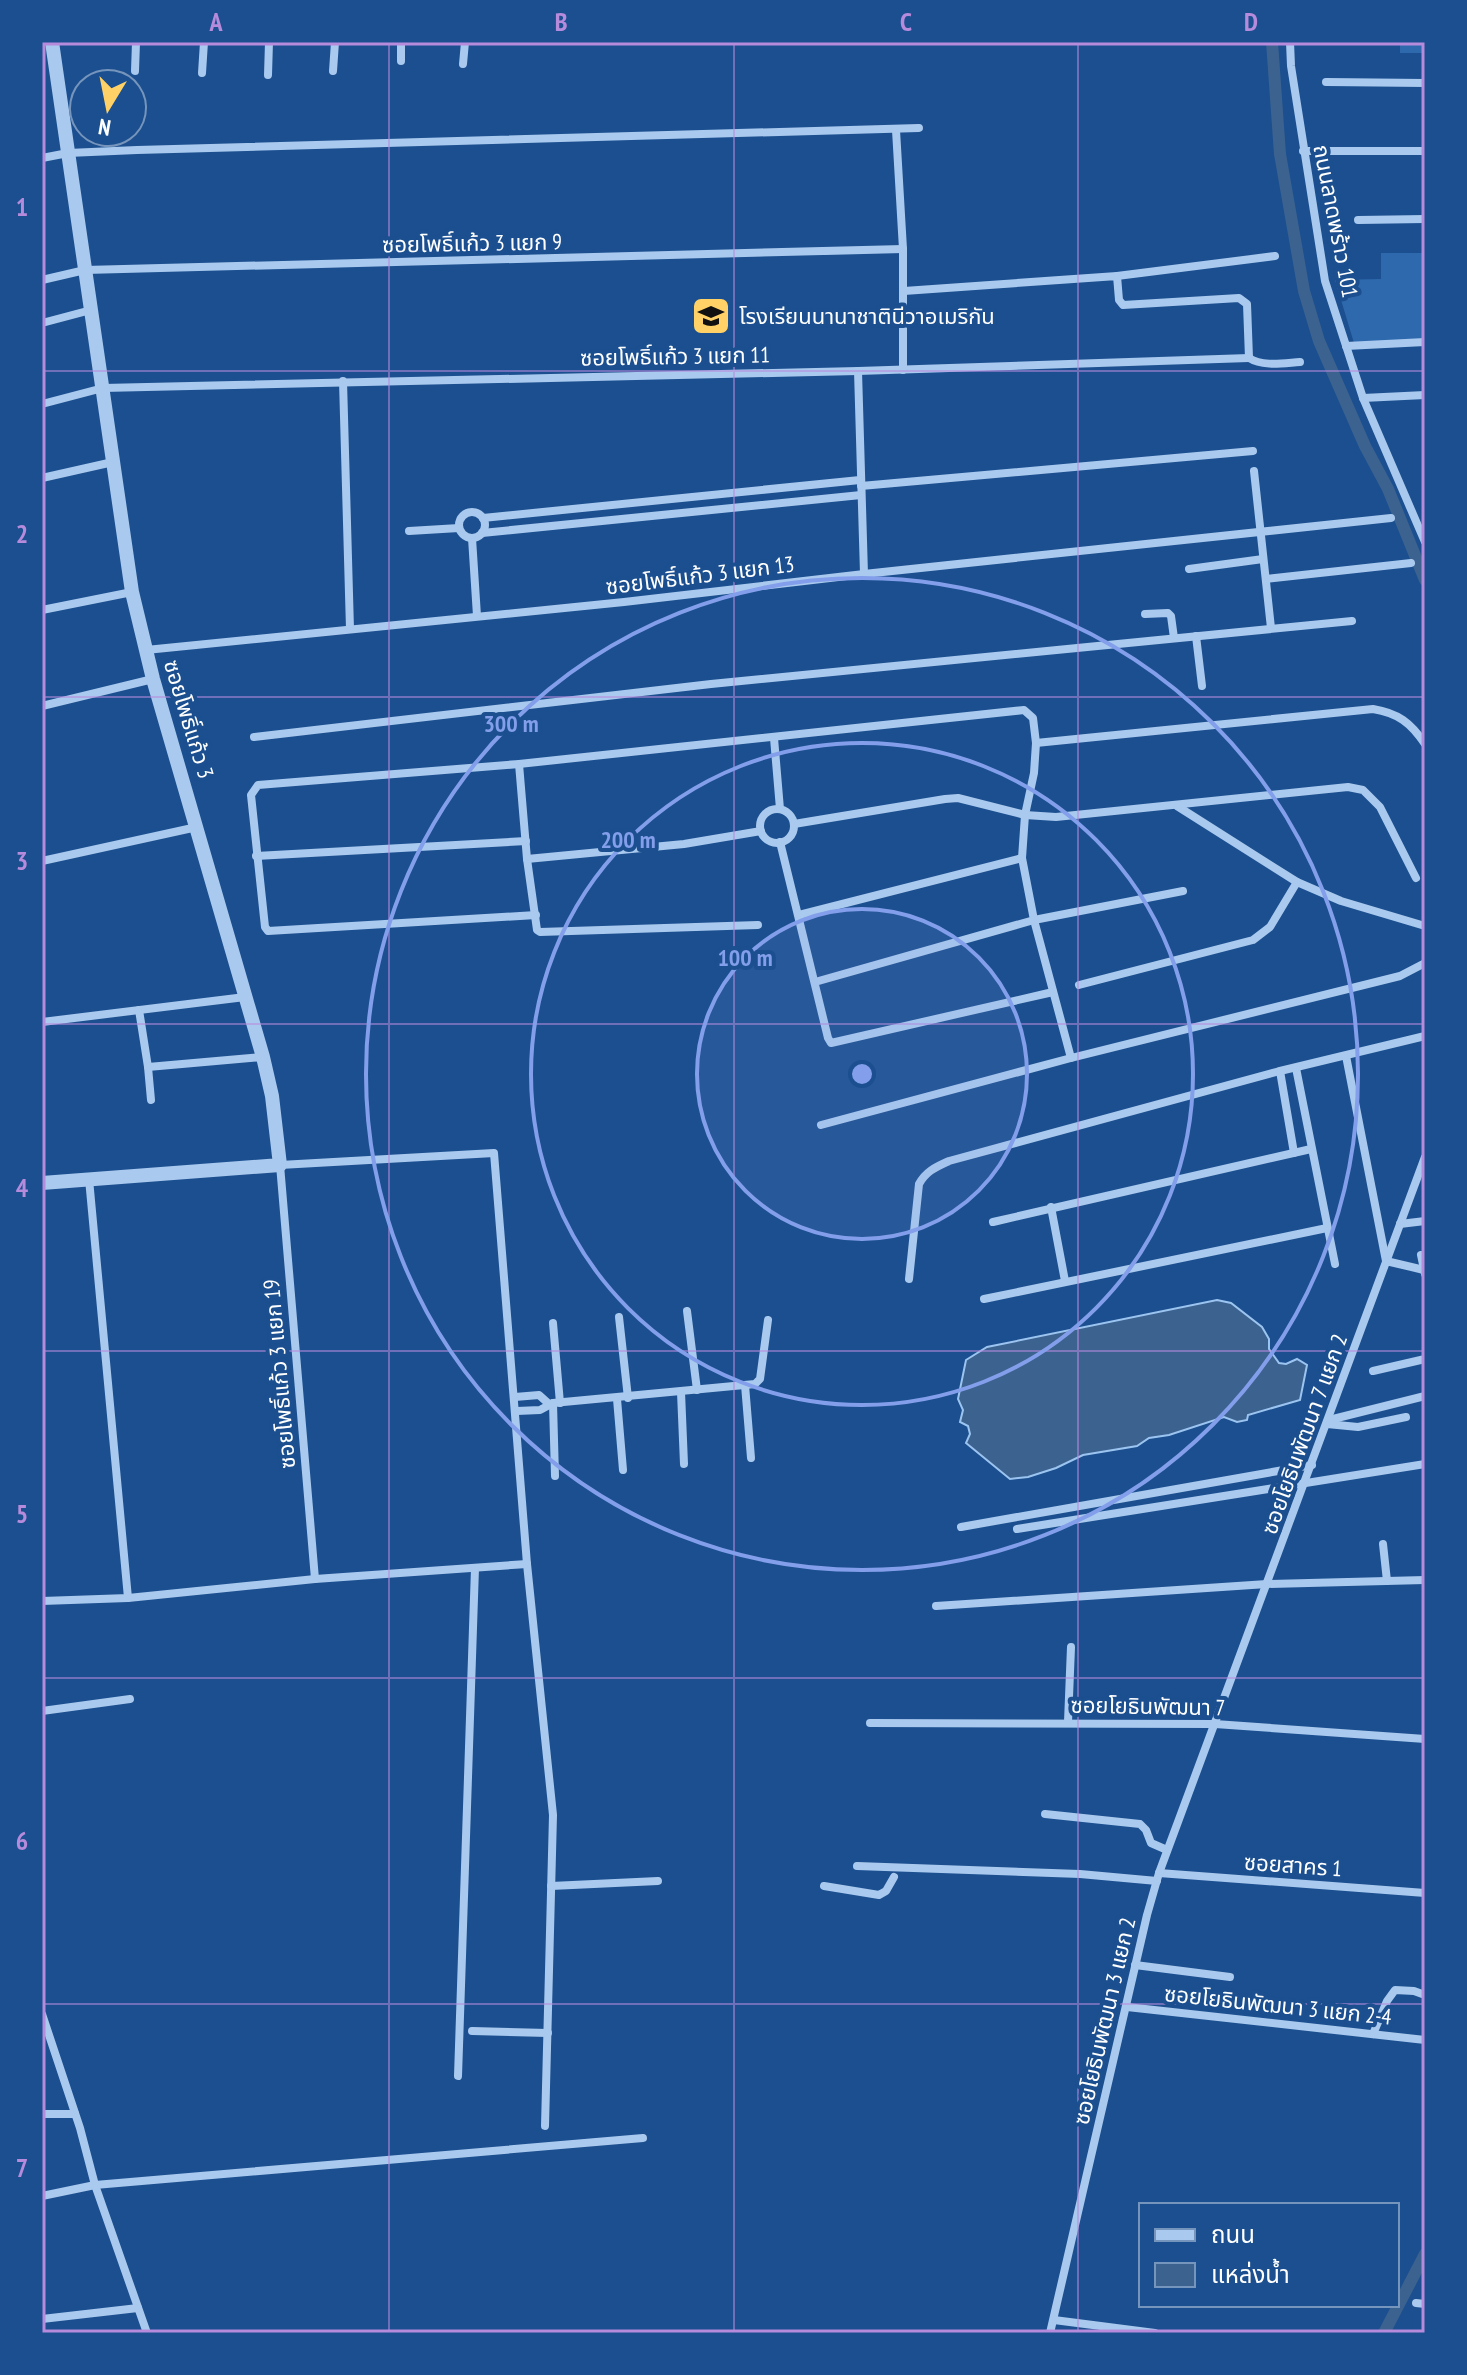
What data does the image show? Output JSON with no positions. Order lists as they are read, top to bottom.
{
  "streets": {
    "street": [
      "ถนนลาดพร้าว 101",
      "ซอยโพธิ์แก้ว 3 แยก 9",
      "ซอยโพธิ์แก้ว 3 แยก 11",
      "ซอยโพธิ์แก้ว 3 แยก 13",
      "ซอยโพธิ์แก้ว 3",
      "ซอยโพธิ์แก้ว 3 แยก 19",
      "ซอยโยธินพัฒนา 7 แยก 2",
      "ซอยโยธินพัฒนา 7",
      "ซอยสาคร 1",
      "ซอยโยธินพัฒนา 3 แยก 2-4",
      "ซอยโยธินพัฒนา 3 แยก 2"
    ]
  },
  "crossings": [
    ["ซอยโพธิ์แก้ว 3 แยก 9", "ซอยโพธิ์แก้ว 3"],
    ["ซอยโพธิ์แก้ว 3 แยก 11", "ซอยโพธิ์แก้ว 3"],
    ["ซอยโพธิ์แก้ว 3 แยก 13", "ซอยโพธิ์แก้ว 3"],
    ["ซอยโพธิ์แก้ว 3", "ซอยโพธิ์แก้ว 3 แยก 19"],
    ["ซอยโยธินพัฒนา 7 แยก 2", "ซอยโยธินพัฒนา 7"],
    ["ซอยโยธินพัฒนา 7 แยก 2", "ซอยโยธินพัฒนา 3 แยก 2"],
    ["ซอยโยธินพัฒนา 7", "ซอยโยธินพัฒนา 3 แยก 2"],
    ["ซอยสาคร 1", "ซอยโยธินพัฒนา 3 แยก 2"],
    ["ซอยโยธินพัฒนา 3 แยก 2-4", "ซอยโยธินพัฒนา 3 แยก 2"]
  ],
  "places": {
    "school or university": ["โรงเรียนนานาชาตินีวาอเมริกัน"]
  },
  "legend": ["ถนน", "แหล่งน้ำ"],
  "north": "bottom",
  "grid": {
    "columns": [
      "A",
      "B",
      "C",
      "D"
    ],
    "rows": [
      "1",
      "2",
      "3",
      "4",
      "5",
      "6",
      "7"
    ]
  },
  "rings": ["300 m", "200 m", "100 m"]
}
